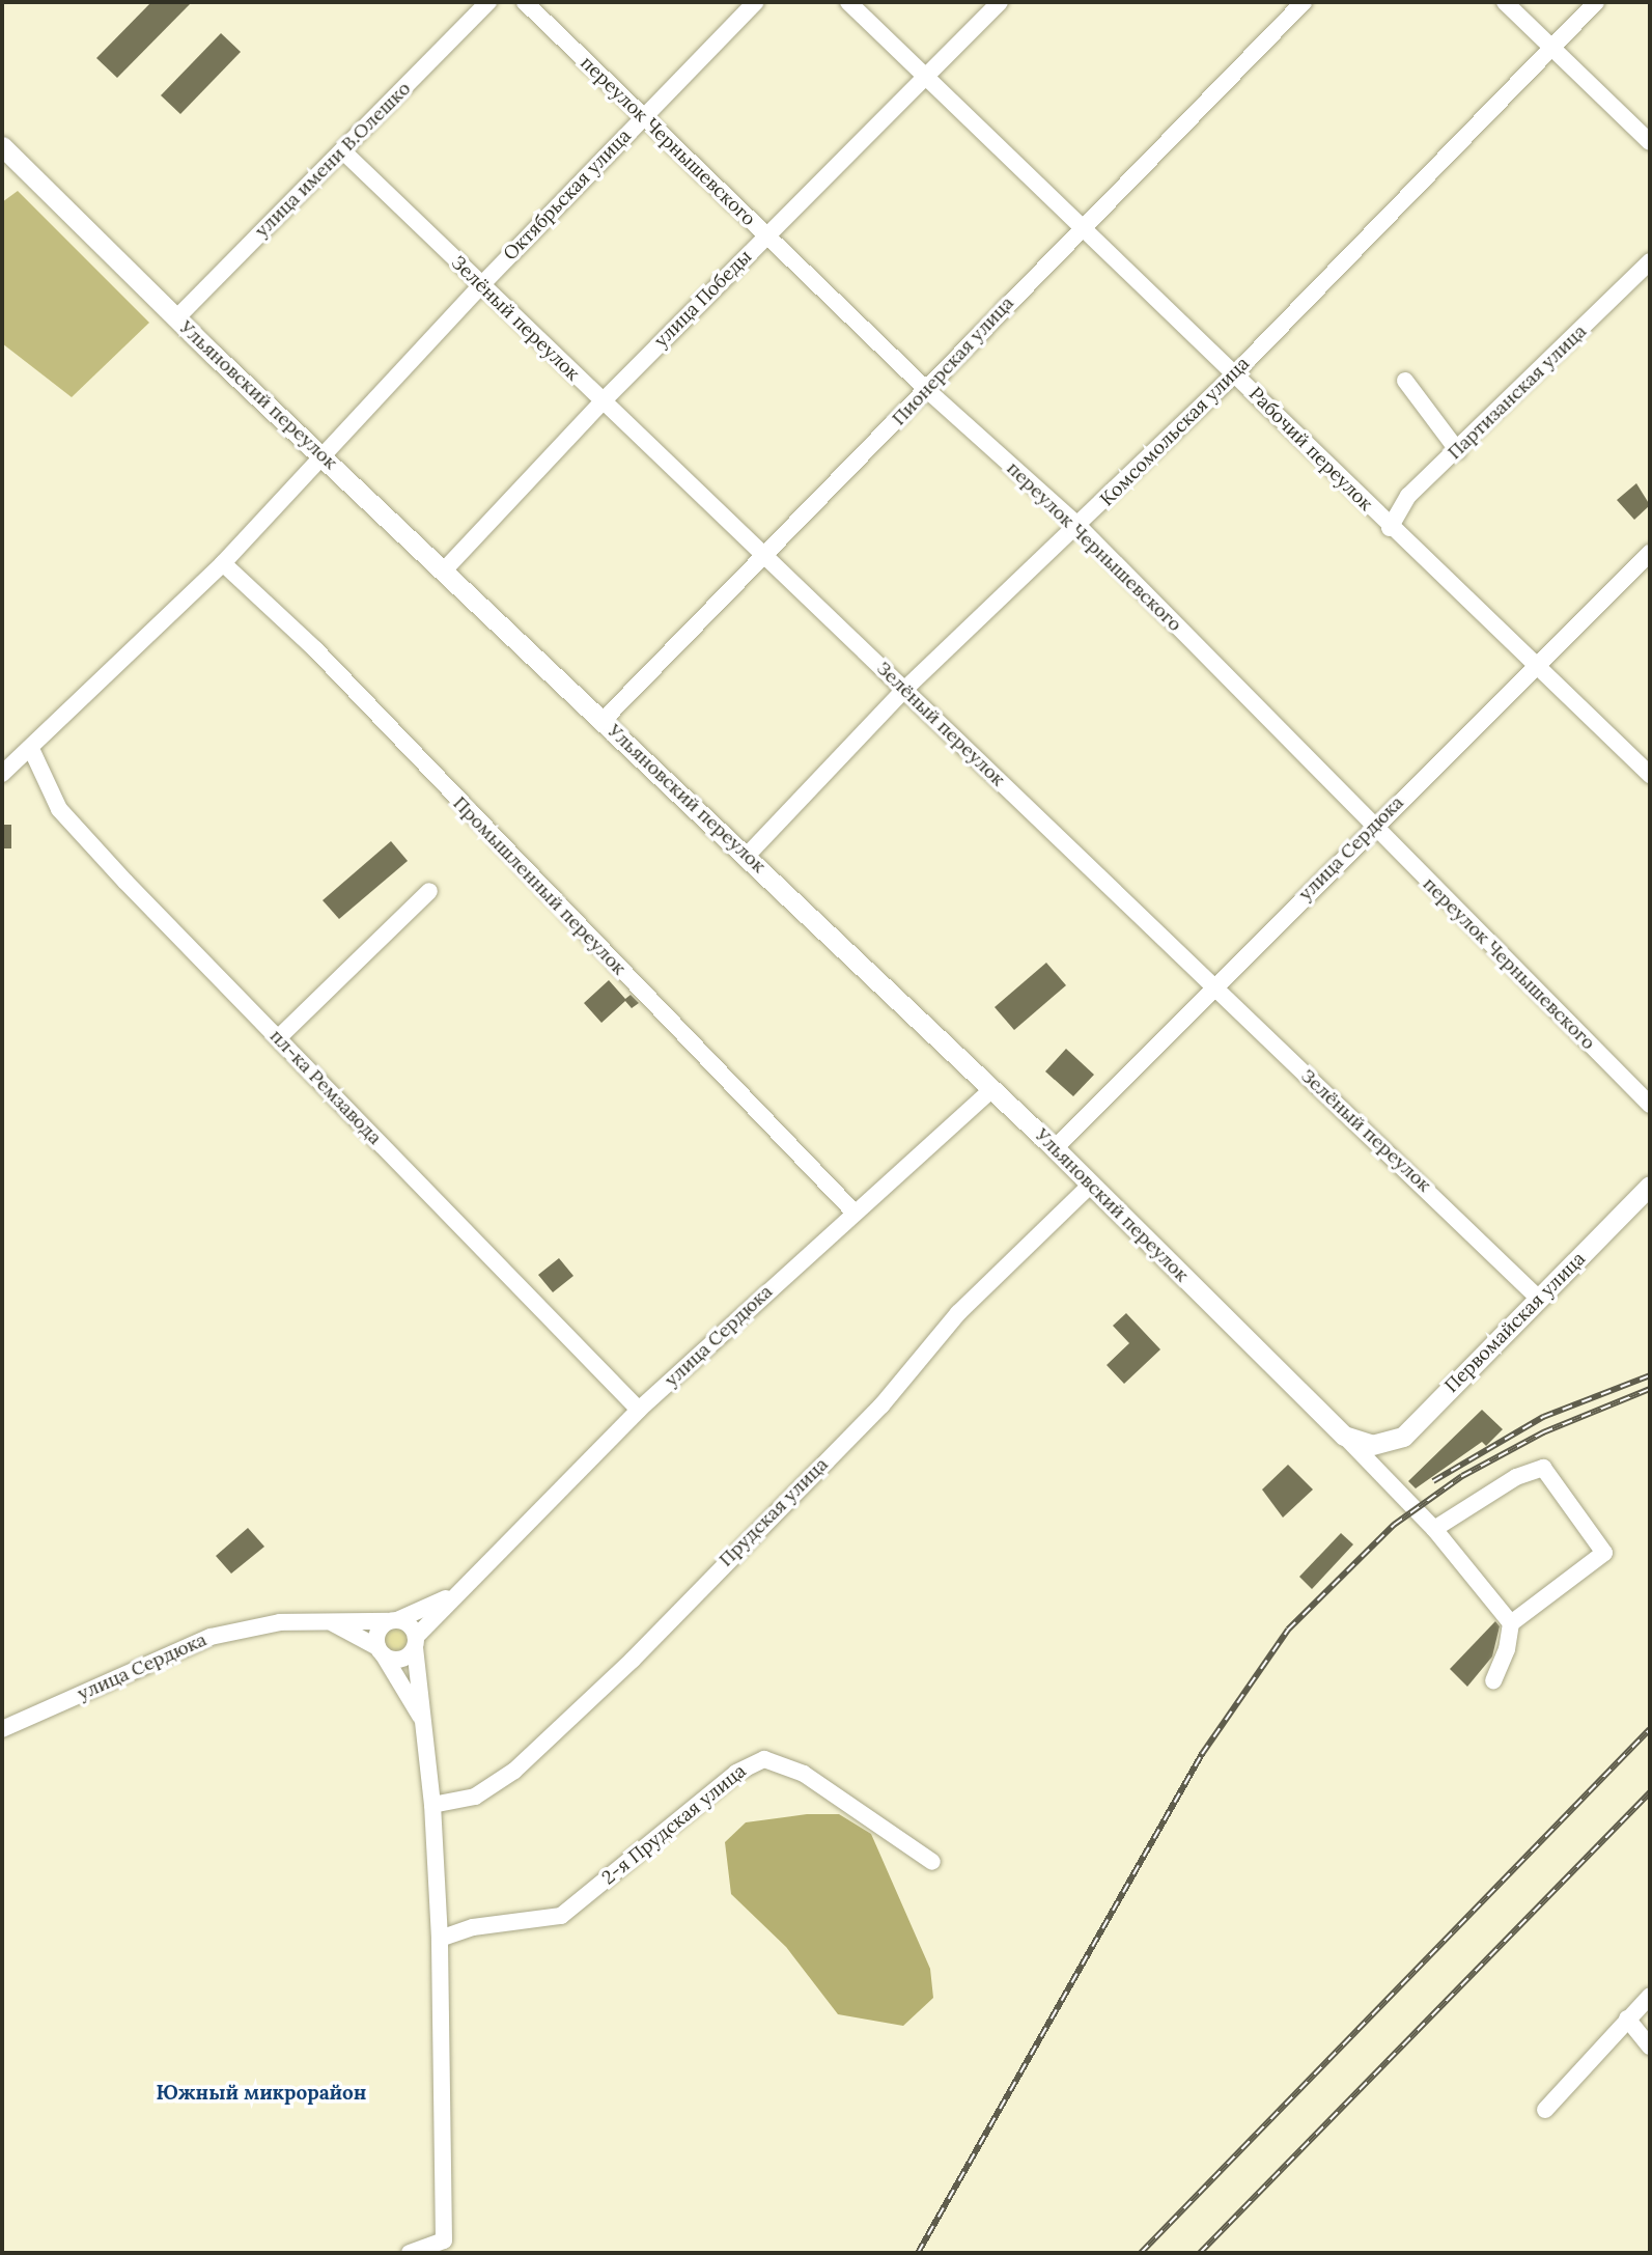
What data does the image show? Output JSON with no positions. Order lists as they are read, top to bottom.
{
  "streets": {
    "main road": ["Ульяновский переулок", "Первомайская улица"],
    "street": [
      "переулок Чернышевского",
      "улица имени В.Олешко",
      "Октябрьская улица",
      "улица Победы",
      "Зелёный переулок",
      "Пионерская улица",
      "Партизанская улица",
      "Комсомольская улица",
      "Рабочий переулок",
      "улица Сердюка",
      "Промышленный переулок",
      "пл-ка Ремзавода",
      "Прудская улица",
      "2-я Прудская улица"
    ]
  },
  "crossings": [
    ["переулок Чернышевского", "Октябрьская улица"],
    ["переулок Чернышевского", "улица Победы"],
    ["переулок Чернышевского", "Пионерская улица"],
    ["переулок Чернышевского", "Комсомольская улица"],
    ["переулок Чернышевского", "улица Сердюка"],
    ["улица имени В.Олешко", "Зелёный переулок"],
    ["улица имени В.Олешко", "Ульяновский переулок"],
    ["Октябрьская улица", "Зелёный переулок"],
    ["Октябрьская улица", "Ульяновский переулок"],
    ["Октябрьская улица", "Промышленный переулок"],
    ["Октябрьская улица", "пл-ка Ремзавода"],
    ["улица Победы", "Зелёный переулок"],
    ["улица Победы", "Ульяновский переулок"],
    ["улица Победы", "Рабочий переулок"],
    ["Зелёный переулок", "Пионерская улица"],
    ["Зелёный переулок", "Комсомольская улица"],
    ["Зелёный переулок", "улица Сердюка"],
    ["Зелёный переулок", "Первомайская улица"],
    ["Пионерская улица", "Ульяновский переулок"],
    ["Пионерская улица", "Рабочий переулок"],
    ["Партизанская улица", "Рабочий переулок"],
    ["Ульяновский переулок", "Комсомольская улица"],
    ["Ульяновский переулок", "улица Сердюка"],
    ["Ульяновский переулок", "Первомайская улица"],
    ["Ульяновский переулок", "Прудская улица"],
    ["Комсомольская улица", "Рабочий переулок"],
    ["Рабочий переулок", "улица Сердюка"],
    ["улица Сердюка", "Промышленный переулок"],
    ["улица Сердюка", "пл-ка Ремзавода"]
  ],
  "districts": ["Южный микрорайон"]
}
